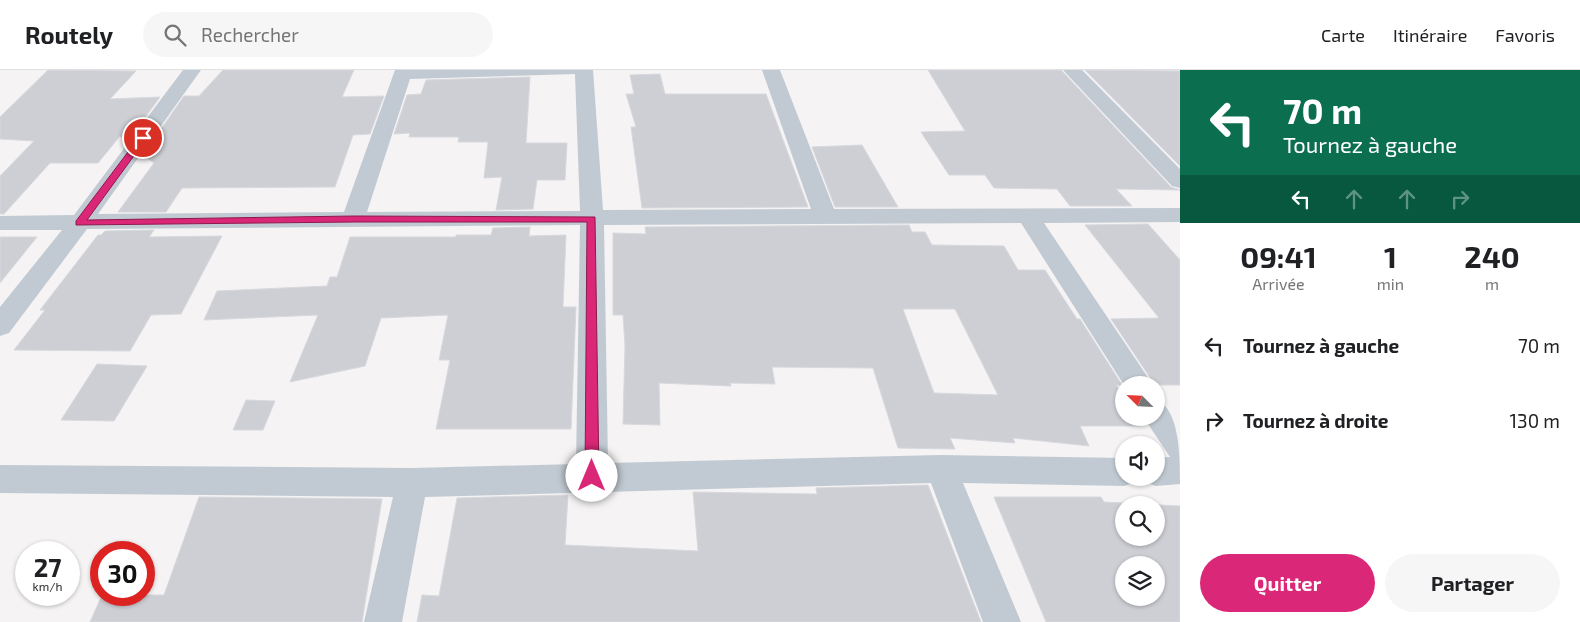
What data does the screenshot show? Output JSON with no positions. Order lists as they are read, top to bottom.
{
  "north": "top left",
  "page": {
    "header": "Routely",
    "search": "Rechercher",
    "nav": ["Carte", "Itinéraire", "Favoris"],
    "turn": ["70 m", "Tournez à gauche"],
    "eta": [
      "09:41",
      "Arrivée",
      "1",
      "min",
      "240",
      "m"
    ],
    "list": [
      {
        "name": "Tournez à gauche",
        "value": "70 m"
      },
      {
        "name": "Tournez à droite",
        "value": "130 m"
      }
    ],
    "speed": "27 km/h",
    "limit": "30",
    "buttons": ["Quitter", "Partager"]
  }
}
